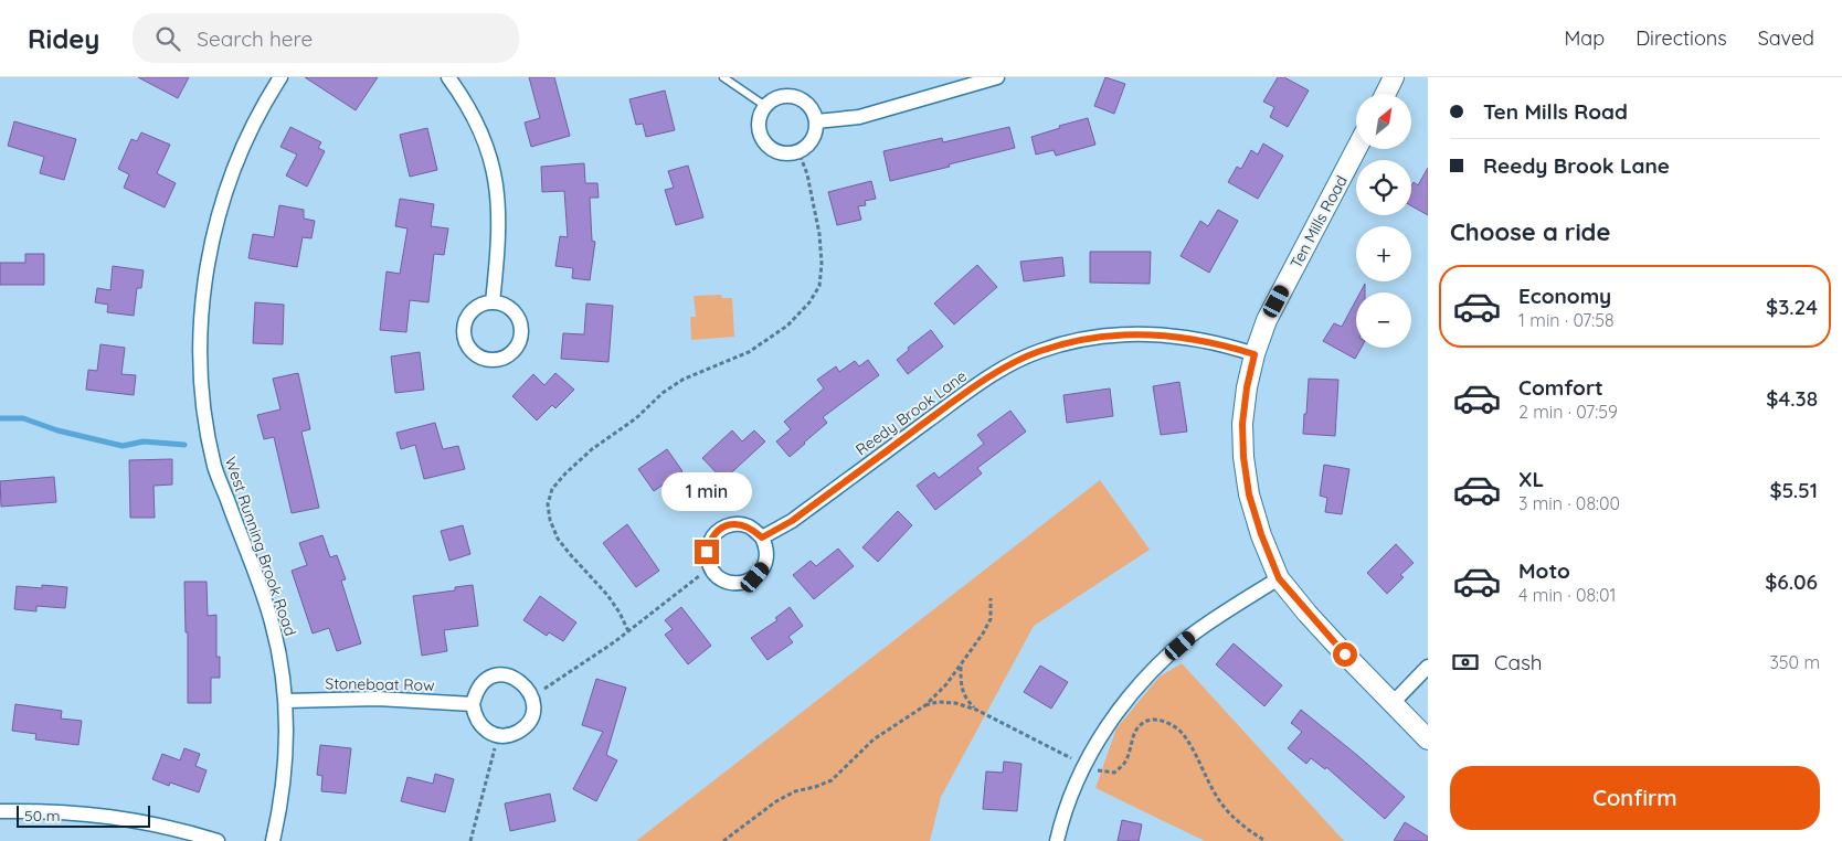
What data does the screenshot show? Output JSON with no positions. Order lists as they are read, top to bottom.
{
  "streets": {
    "street": [
      "Ten Mills Road",
      "Reedy Brook Lane",
      "West Running Brook Road",
      "Stoneboat Row"
    ]
  },
  "crossings": [
    ["Ten Mills Road", "Reedy Brook Lane"],
    ["West Running Brook Road", "Stoneboat Row"]
  ],
  "scale_bar": "50 m",
  "north": "top right",
  "page": {
    "header": "Ridey",
    "search": "Search here",
    "nav": ["Map", "Directions", "Saved"],
    "banner": ["Ten Mills Road", "Reedy Brook Lane"],
    "map_buttons": ["+", "−"],
    "heading": "Choose a ride",
    "list": [
      {
        "name": "Economy",
        "note": "1 min · 07:58",
        "value": "$3.24"
      },
      {
        "name": "Comfort",
        "note": "2 min · 07:59",
        "value": "$4.38"
      },
      {
        "name": "XL",
        "note": "3 min · 08:00",
        "value": "$5.51"
      },
      {
        "name": "Moto",
        "note": "4 min · 08:01",
        "value": "$6.06"
      }
    ],
    "bubble": "1 min",
    "pay": ["Cash", "350 m"],
    "buttons": "Confirm",
    "scale": "50 m"
  }
}
